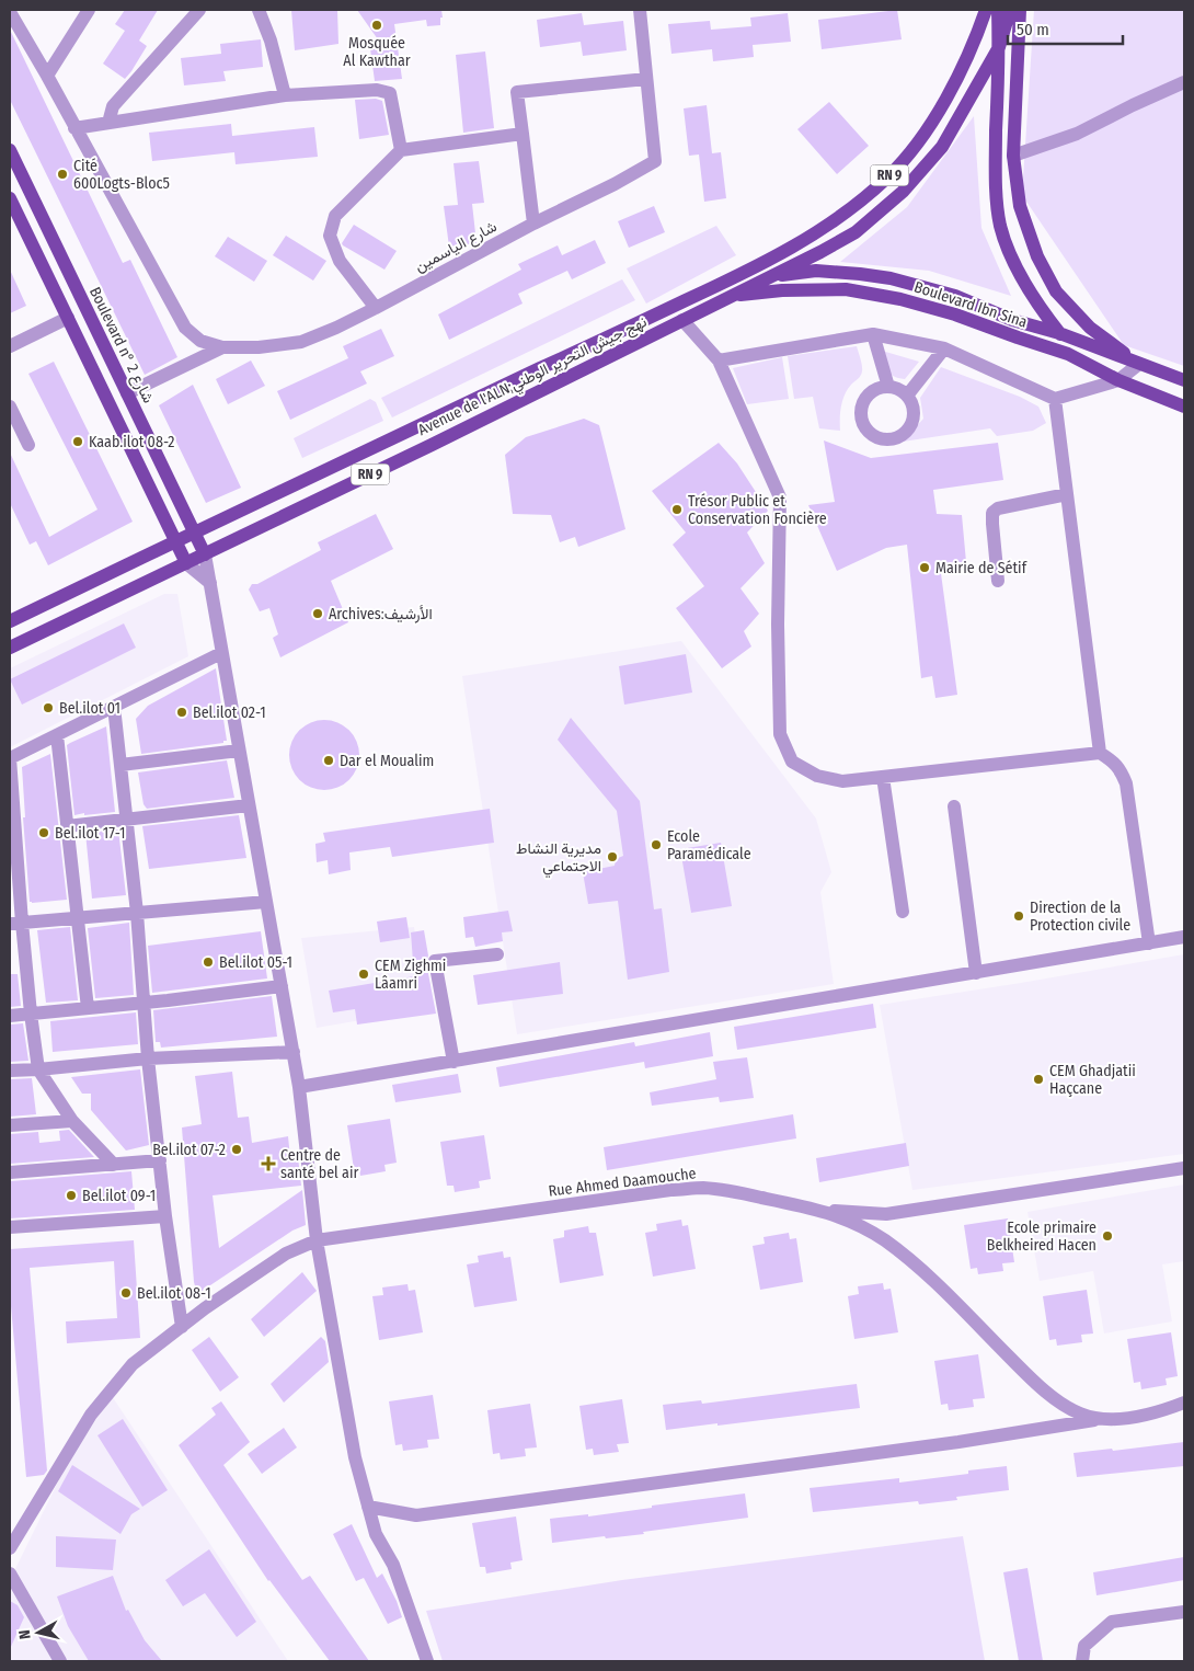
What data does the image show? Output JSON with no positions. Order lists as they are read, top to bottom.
{
  "streets": {
    "main road": [
      "RN 9",
      "Boulevard Ibn Sina",
      "Boulevard n° شارع 2",
      "Avenue de l'ALN;نهج جيش التحرير الوطني"
    ],
    "street": ["شارع الياسمين", "Rue Ahmed Daamouche"]
  },
  "crossings": [
    ["شارع الياسمين", "Boulevard n° شارع 2"],
    ["Boulevard Ibn Sina", "Avenue de l'ALN;نهج جيش التحرير الوطني"],
    ["Boulevard n° شارع 2", "Avenue de l'ALN;نهج جيش التحرير الوطني"]
  ],
  "places": {
    "other": [
      "Mosquée Al Kawthar",
      "Cité 600Logts-Bloc5",
      "Kaab.ilot 08-2",
      "Trésor Public et Conservation Foncière",
      "Mairie de Sétif",
      "Archives:الأرشيف",
      "Bel.ilot 01",
      "Bel.ilot 02-1",
      "Dar el Moualim",
      "Bel.ilot 17-1",
      "Ecole Paramédicale",
      "مديرية النشاط الاجتماعي",
      "Direction de la Protection civile",
      "Bel.ilot 05-1",
      "CEM Zighmi Lâamri",
      "CEM Ghadjatii Haçcane",
      "Bel.ilot 07-2",
      "Bel.ilot 09-1",
      "Ecole primaire Belkheired Hacen",
      "Bel.ilot 08-1"
    ],
    "health": ["Centre de santé bel air"]
  },
  "scale_bar": "50 m",
  "north": "left"
}
